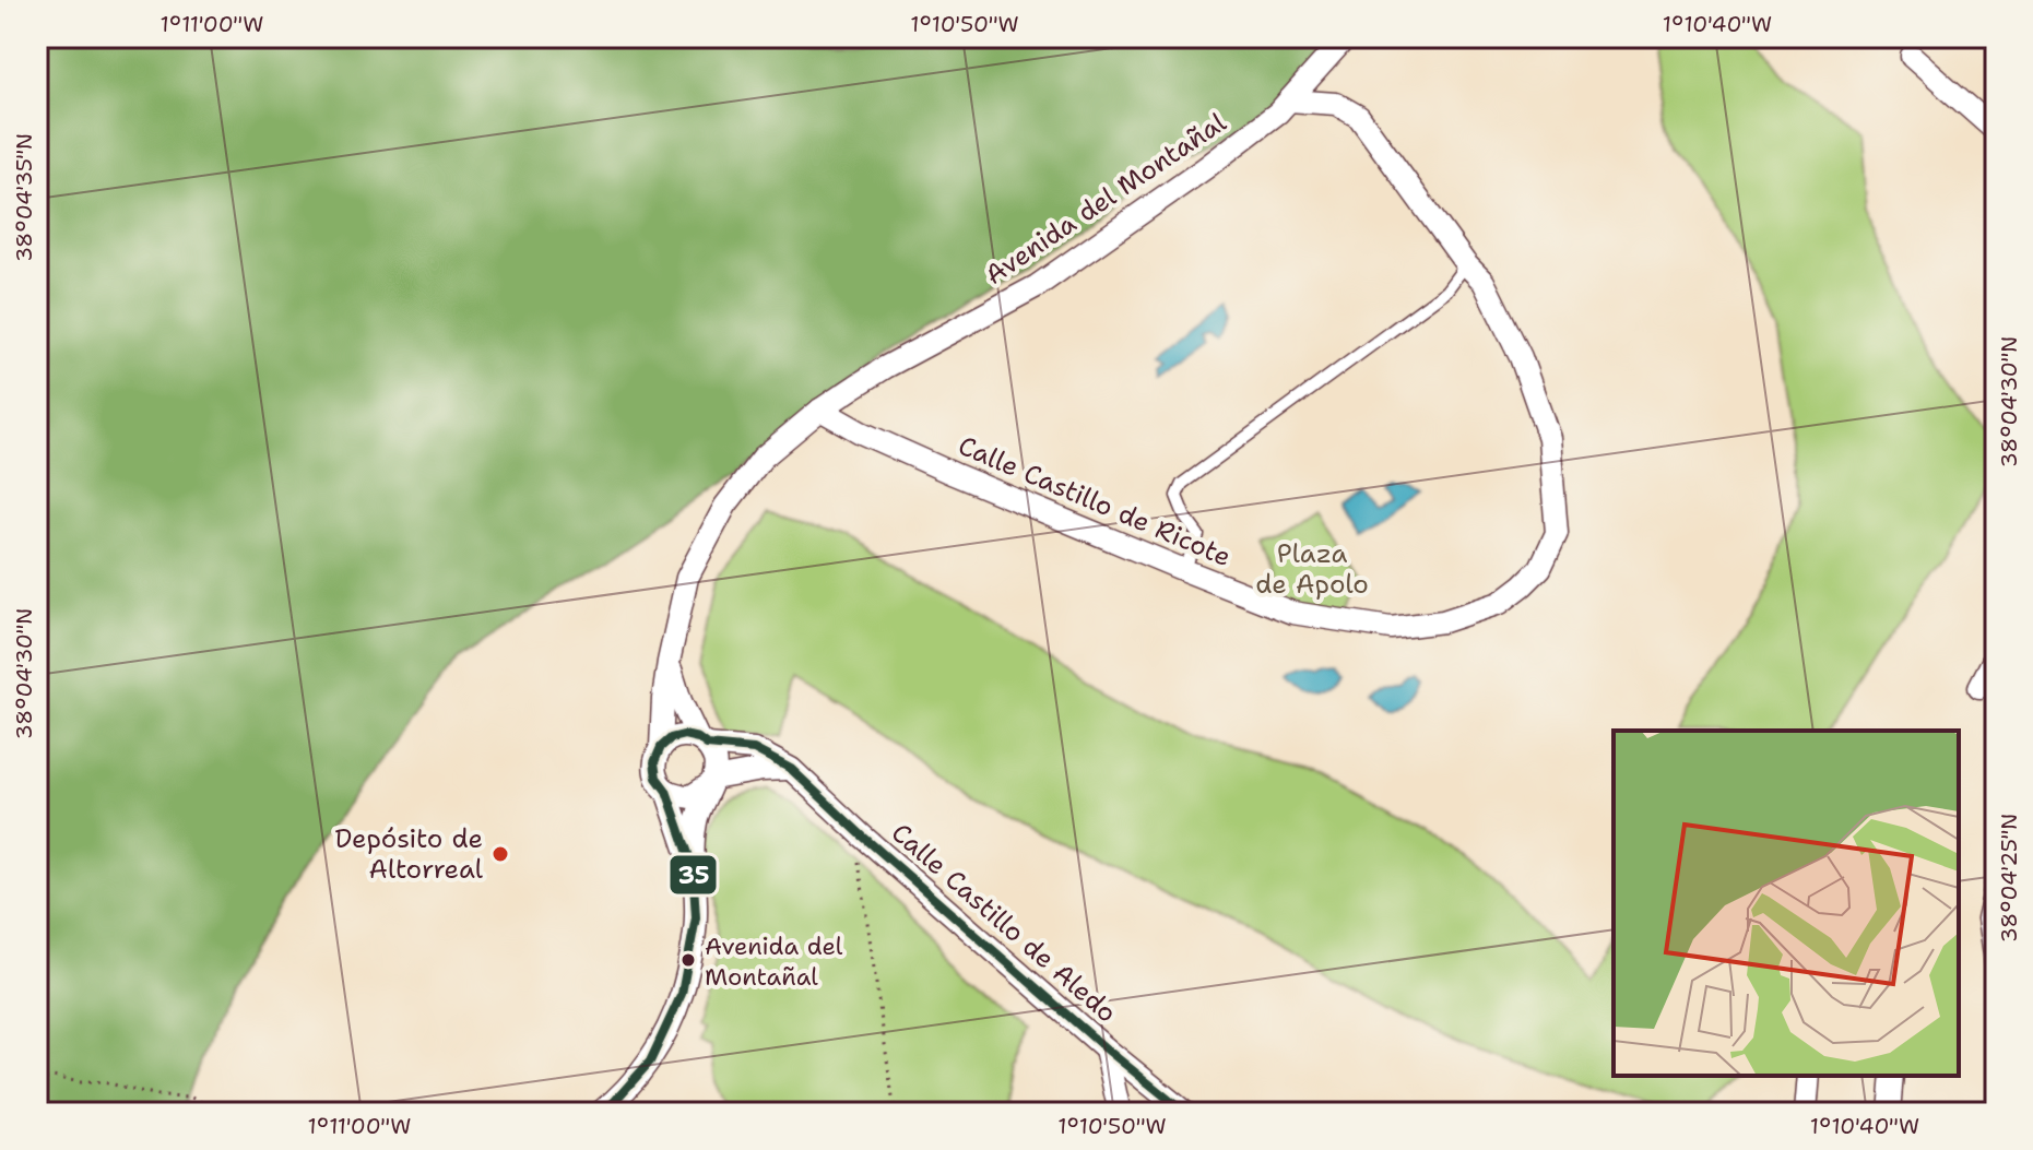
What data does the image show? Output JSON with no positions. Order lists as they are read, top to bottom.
{
  "streets": {
    "street": ["Avenida del Montañal", "Calle Castillo de Ricote", "Calle Castillo de Aledo"]
  },
  "crossings": [
    ["Avenida del Montañal", "Calle Castillo de Ricote"],
    ["Avenida del Montañal", "Calle Castillo de Aledo"]
  ],
  "parks": ["Plaza de Apolo"],
  "places": ["Depósito de Altorreal", "Avenida del Montañal"],
  "lines": ["transit line 35"],
  "coordinates": [
    "1°11'00\"W",
    "1°10'50\"W",
    "1°10'40\"W",
    "38°04'35\"N",
    "38°04'30\"N",
    "38°04'25\"N"
  ]
}
